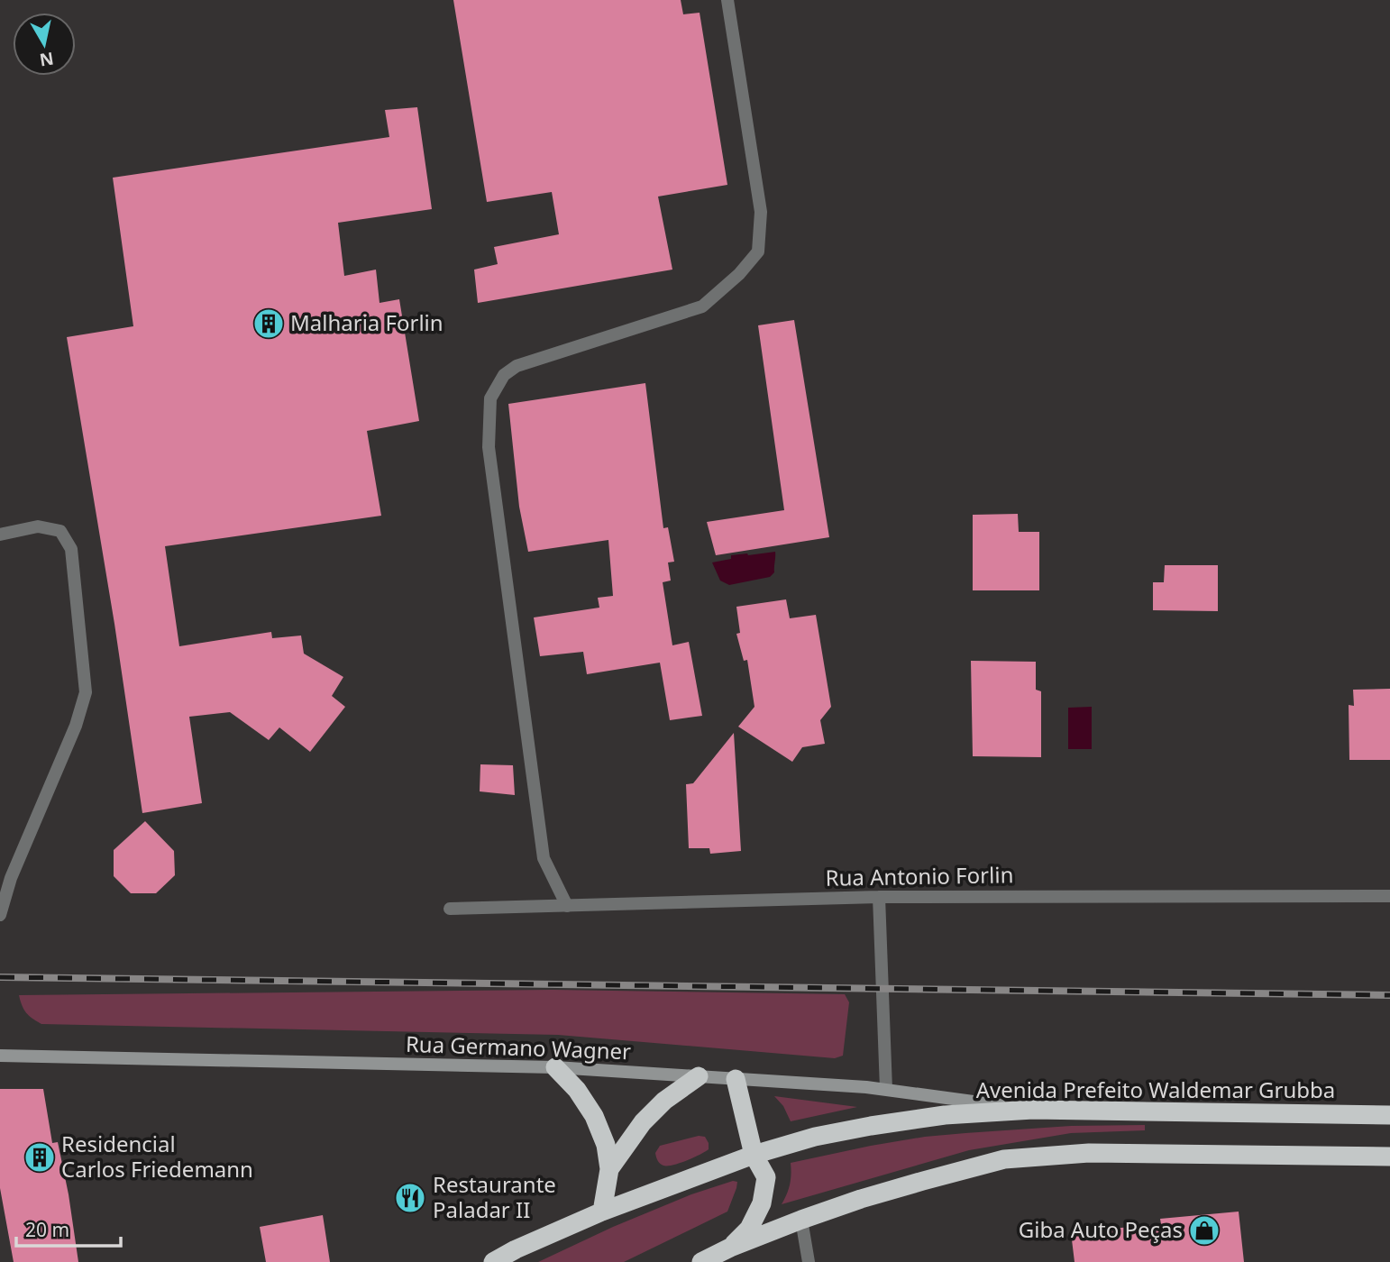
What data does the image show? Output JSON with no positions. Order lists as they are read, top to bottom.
{
  "streets": {
    "highway": ["Avenida Prefeito Waldemar Grubba"],
    "street": ["Rua Antonio Forlin", "Rua Germano Wagner"]
  },
  "crossings": [
    ["Rua Germano Wagner", "Avenida Prefeito Waldemar Grubba"]
  ],
  "places": {
    "building": ["Malharia Forlin", "Residencial Carlos Friedemann"],
    "restaurant": ["Restaurante Paladar II"],
    "shop": ["Giba Auto Peças"]
  },
  "scale_bar": "20 m",
  "north": "bottom"
}
